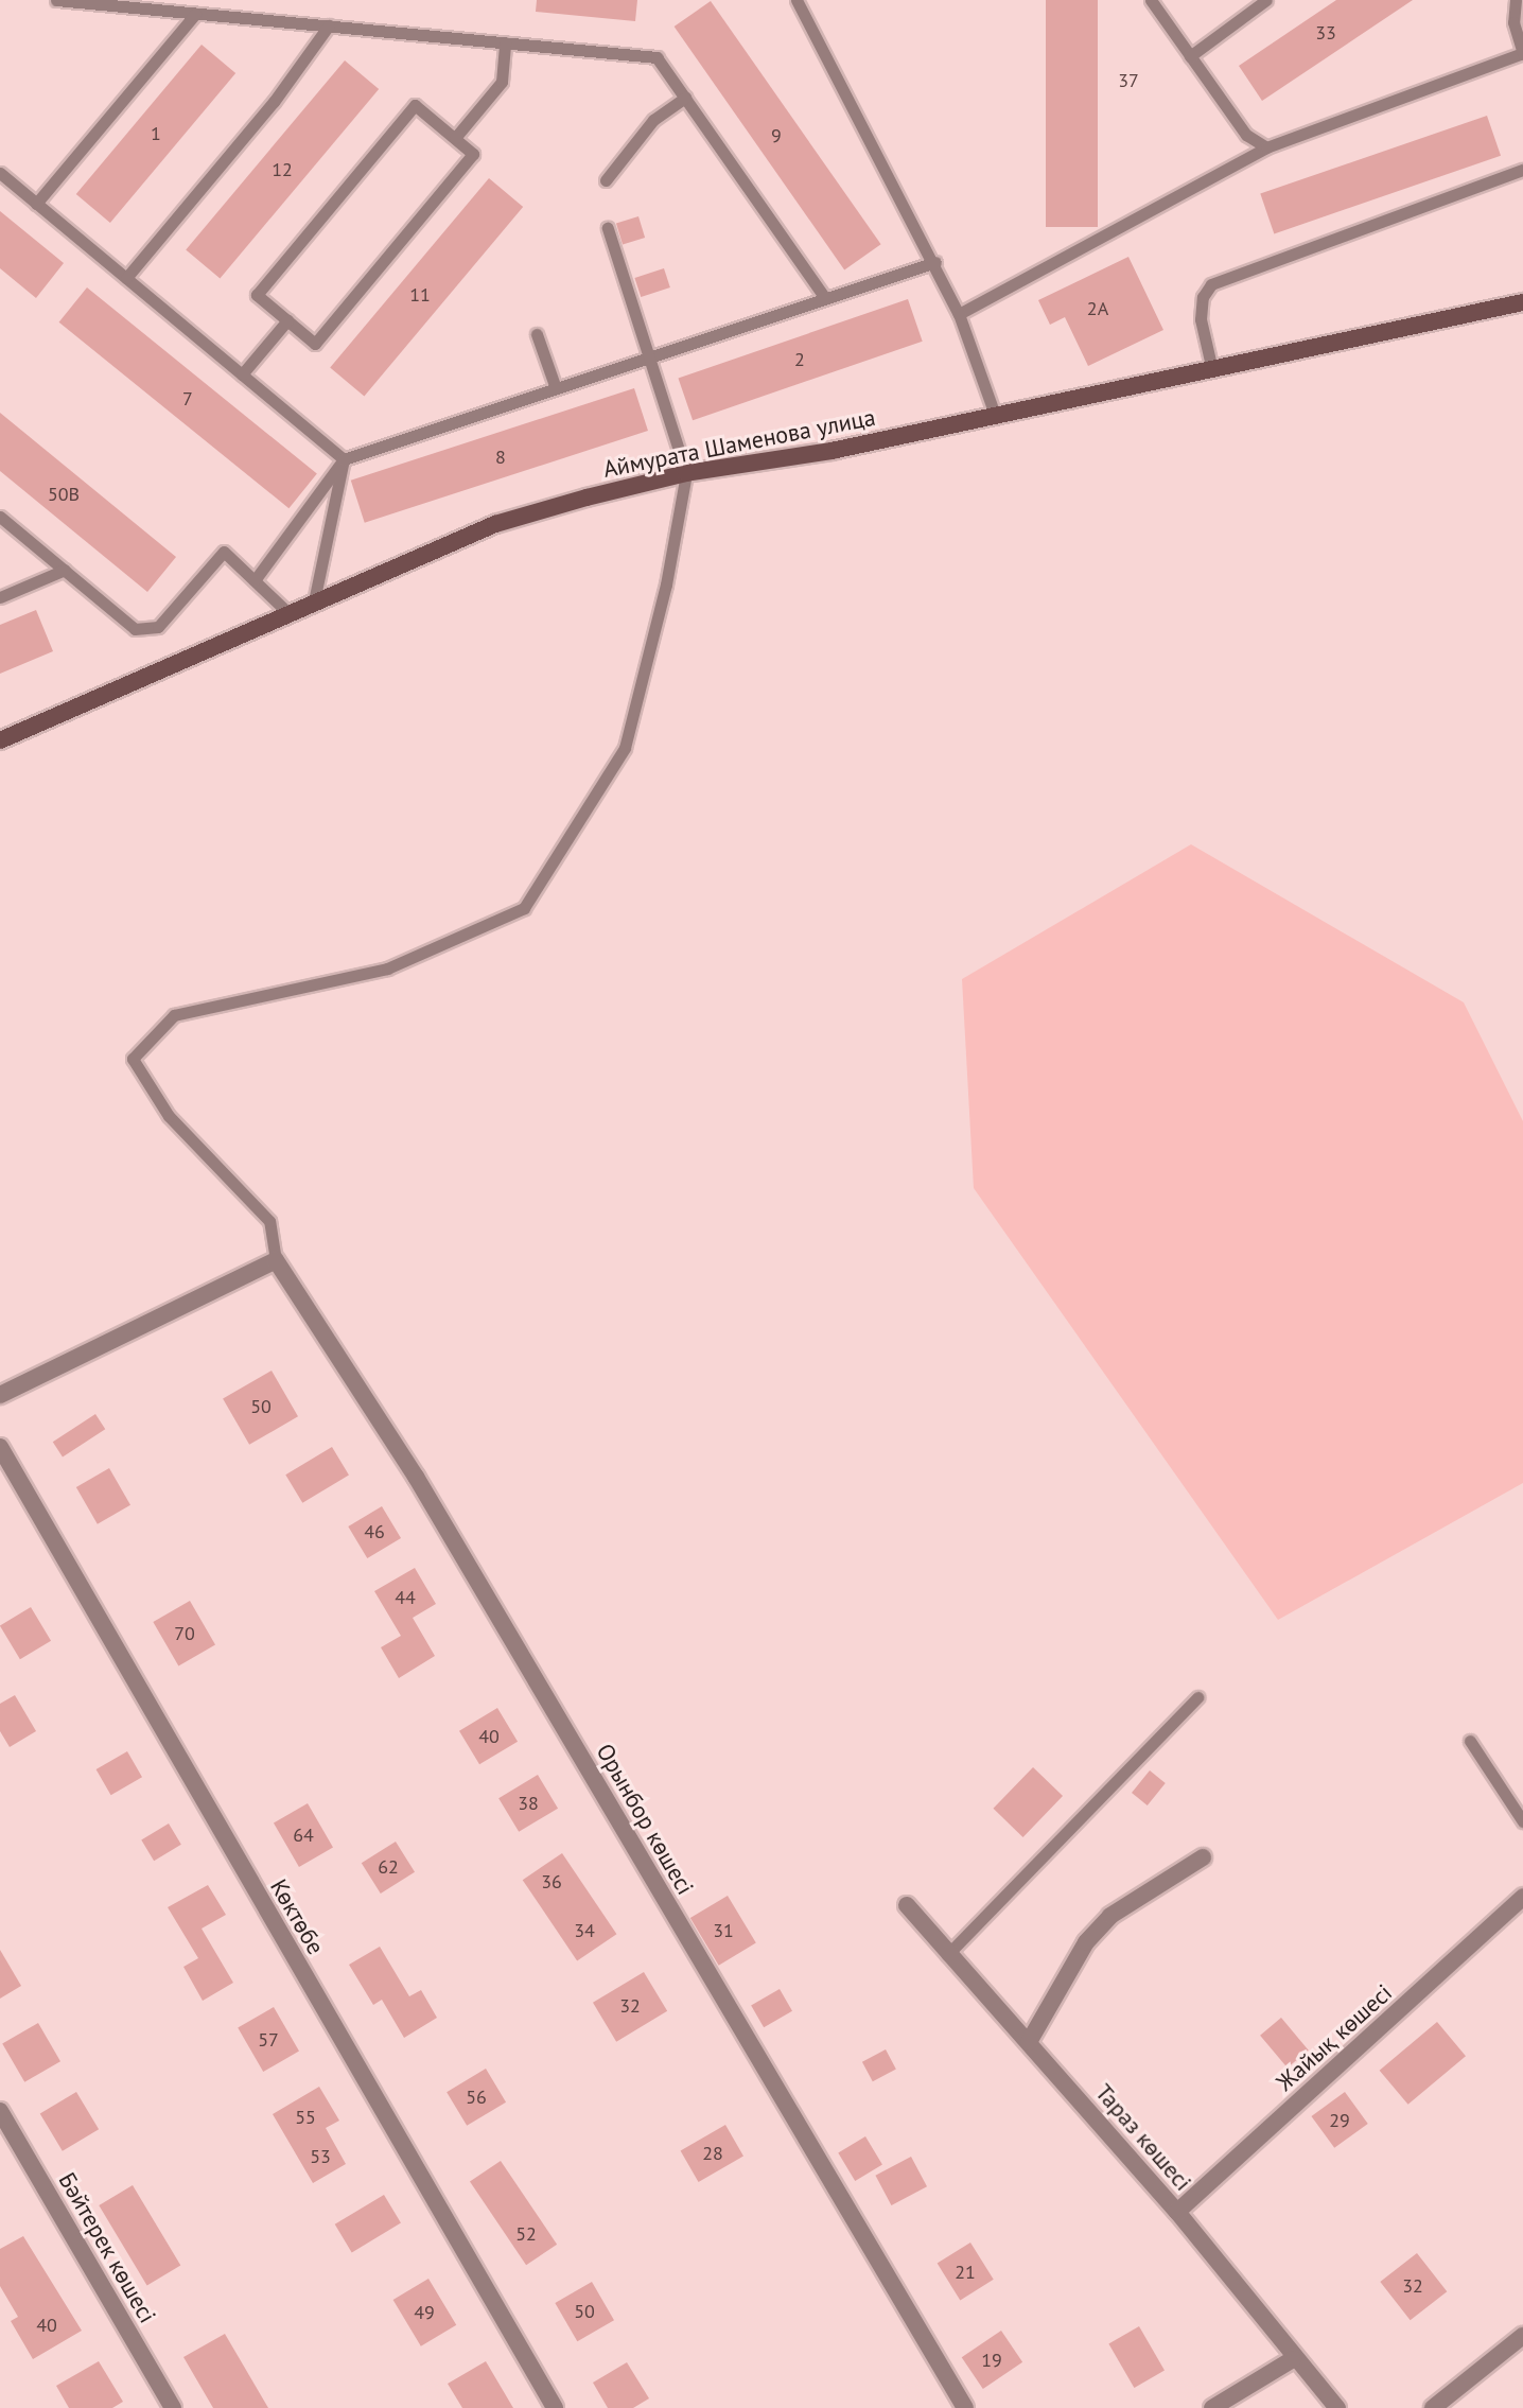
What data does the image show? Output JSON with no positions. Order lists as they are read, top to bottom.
{
  "streets": {
    "street": [
      "Аймурата Шаменова улица",
      "Орынбор көшесі",
      "Көктөбе",
      "Жайық көшесі",
      "Тараз көшесі",
      "Бәйтерек көшесі"
    ]
  },
  "crossings": [
    ["Жайық көшесі", "Тараз көшесі"]
  ],
  "house_numbers": [
    "33",
    "37",
    "1",
    "9",
    "12",
    "11",
    "2А",
    "2",
    "7",
    "8",
    "50В",
    "50",
    "46",
    "44",
    "70",
    "40",
    "38",
    "64",
    "62",
    "36",
    "34",
    "31",
    "32",
    "57",
    "56",
    "55",
    "29",
    "28",
    "53",
    "52",
    "21",
    "32",
    "50",
    "49",
    "40",
    "19"
  ]
}
